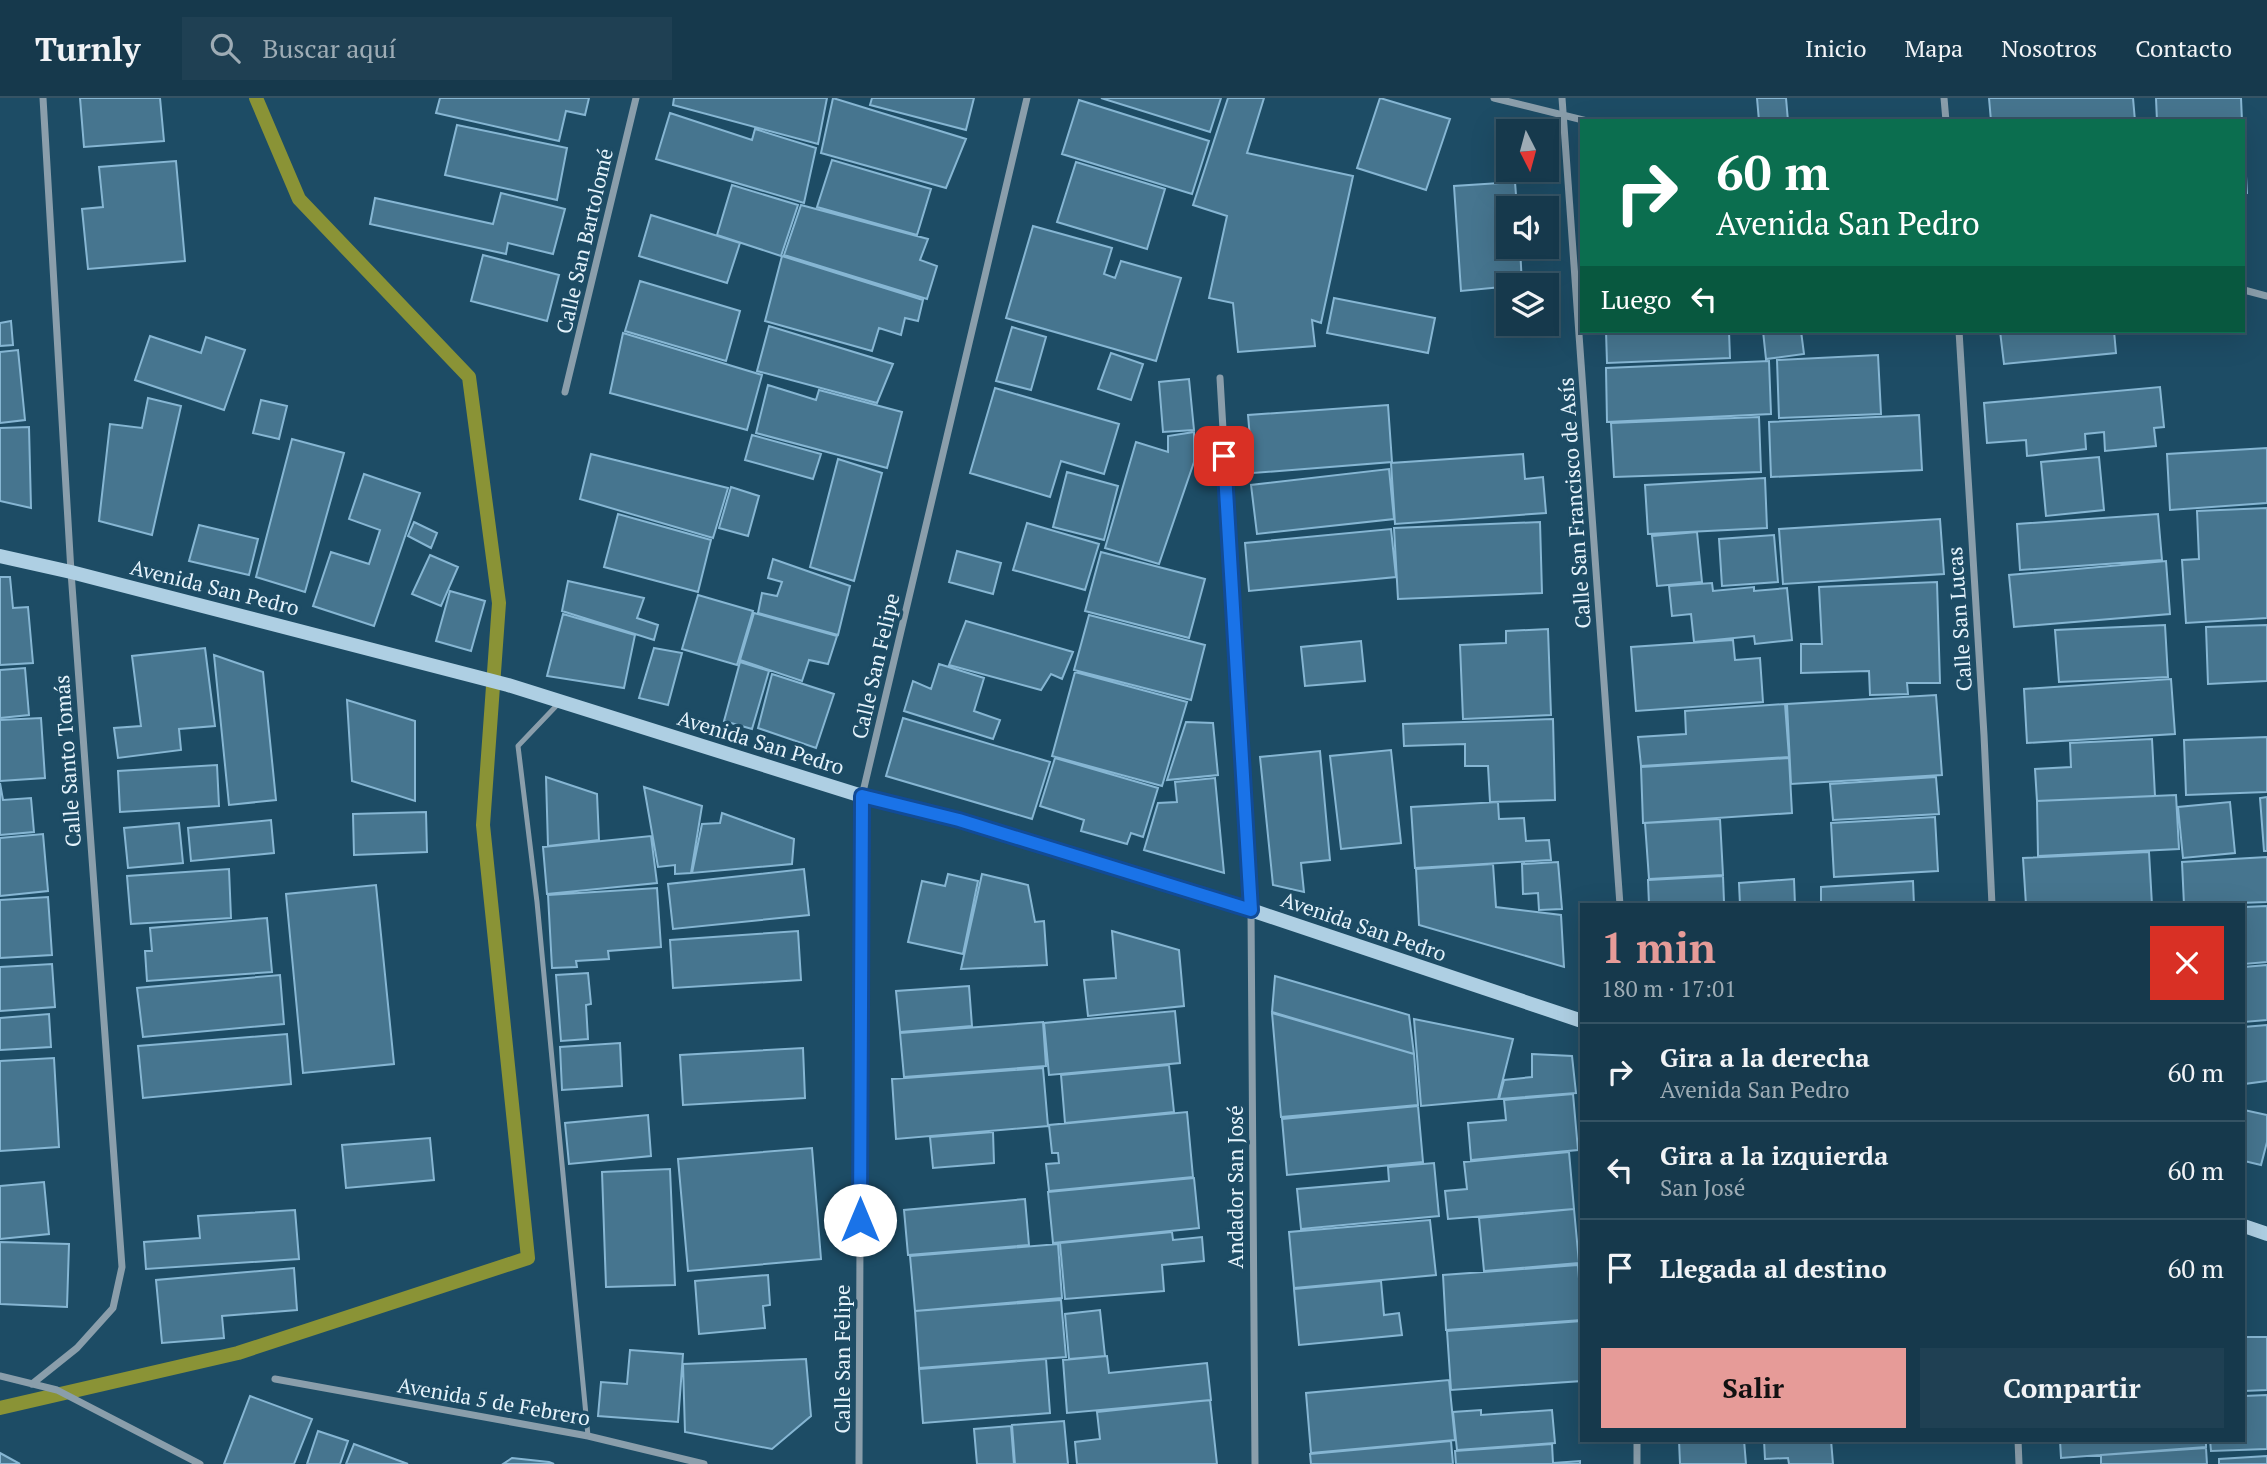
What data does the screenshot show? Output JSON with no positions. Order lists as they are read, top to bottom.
{
  "streets": {
    "street": [
      "Calle San Bartolomé",
      "Calle San Francisco de Asís",
      "Avenida San Pedro",
      "Calle San Lucas",
      "Calle San Felipe",
      "Calle Santo Tomás",
      "Andador San José",
      "Avenida 5 de Febrero"
    ]
  },
  "crossings": [
    ["Avenida San Pedro", "Calle San Felipe"],
    ["Avenida San Pedro", "Calle Santo Tomás"],
    ["Avenida San Pedro", "Andador San José"]
  ],
  "north": "bottom",
  "page": {
    "header": "Turnly",
    "search": "Buscar aquí",
    "nav": [
      "Inicio",
      "Mapa",
      "Nosotros",
      "Contacto"
    ],
    "turn": ["60 m", "Avenida San Pedro"],
    "then": "Luego",
    "heading": ["1 min", "180 m · 17:01"],
    "list": [
      {
        "name": "Gira a la derecha",
        "note": "Avenida San Pedro",
        "value": "60 m"
      },
      {
        "name": "Gira a la izquierda",
        "note": "San José",
        "value": "60 m"
      },
      {
        "name": "Llegada al destino",
        "value": "60 m"
      }
    ],
    "buttons": ["Salir", "Compartir"]
  }
}
